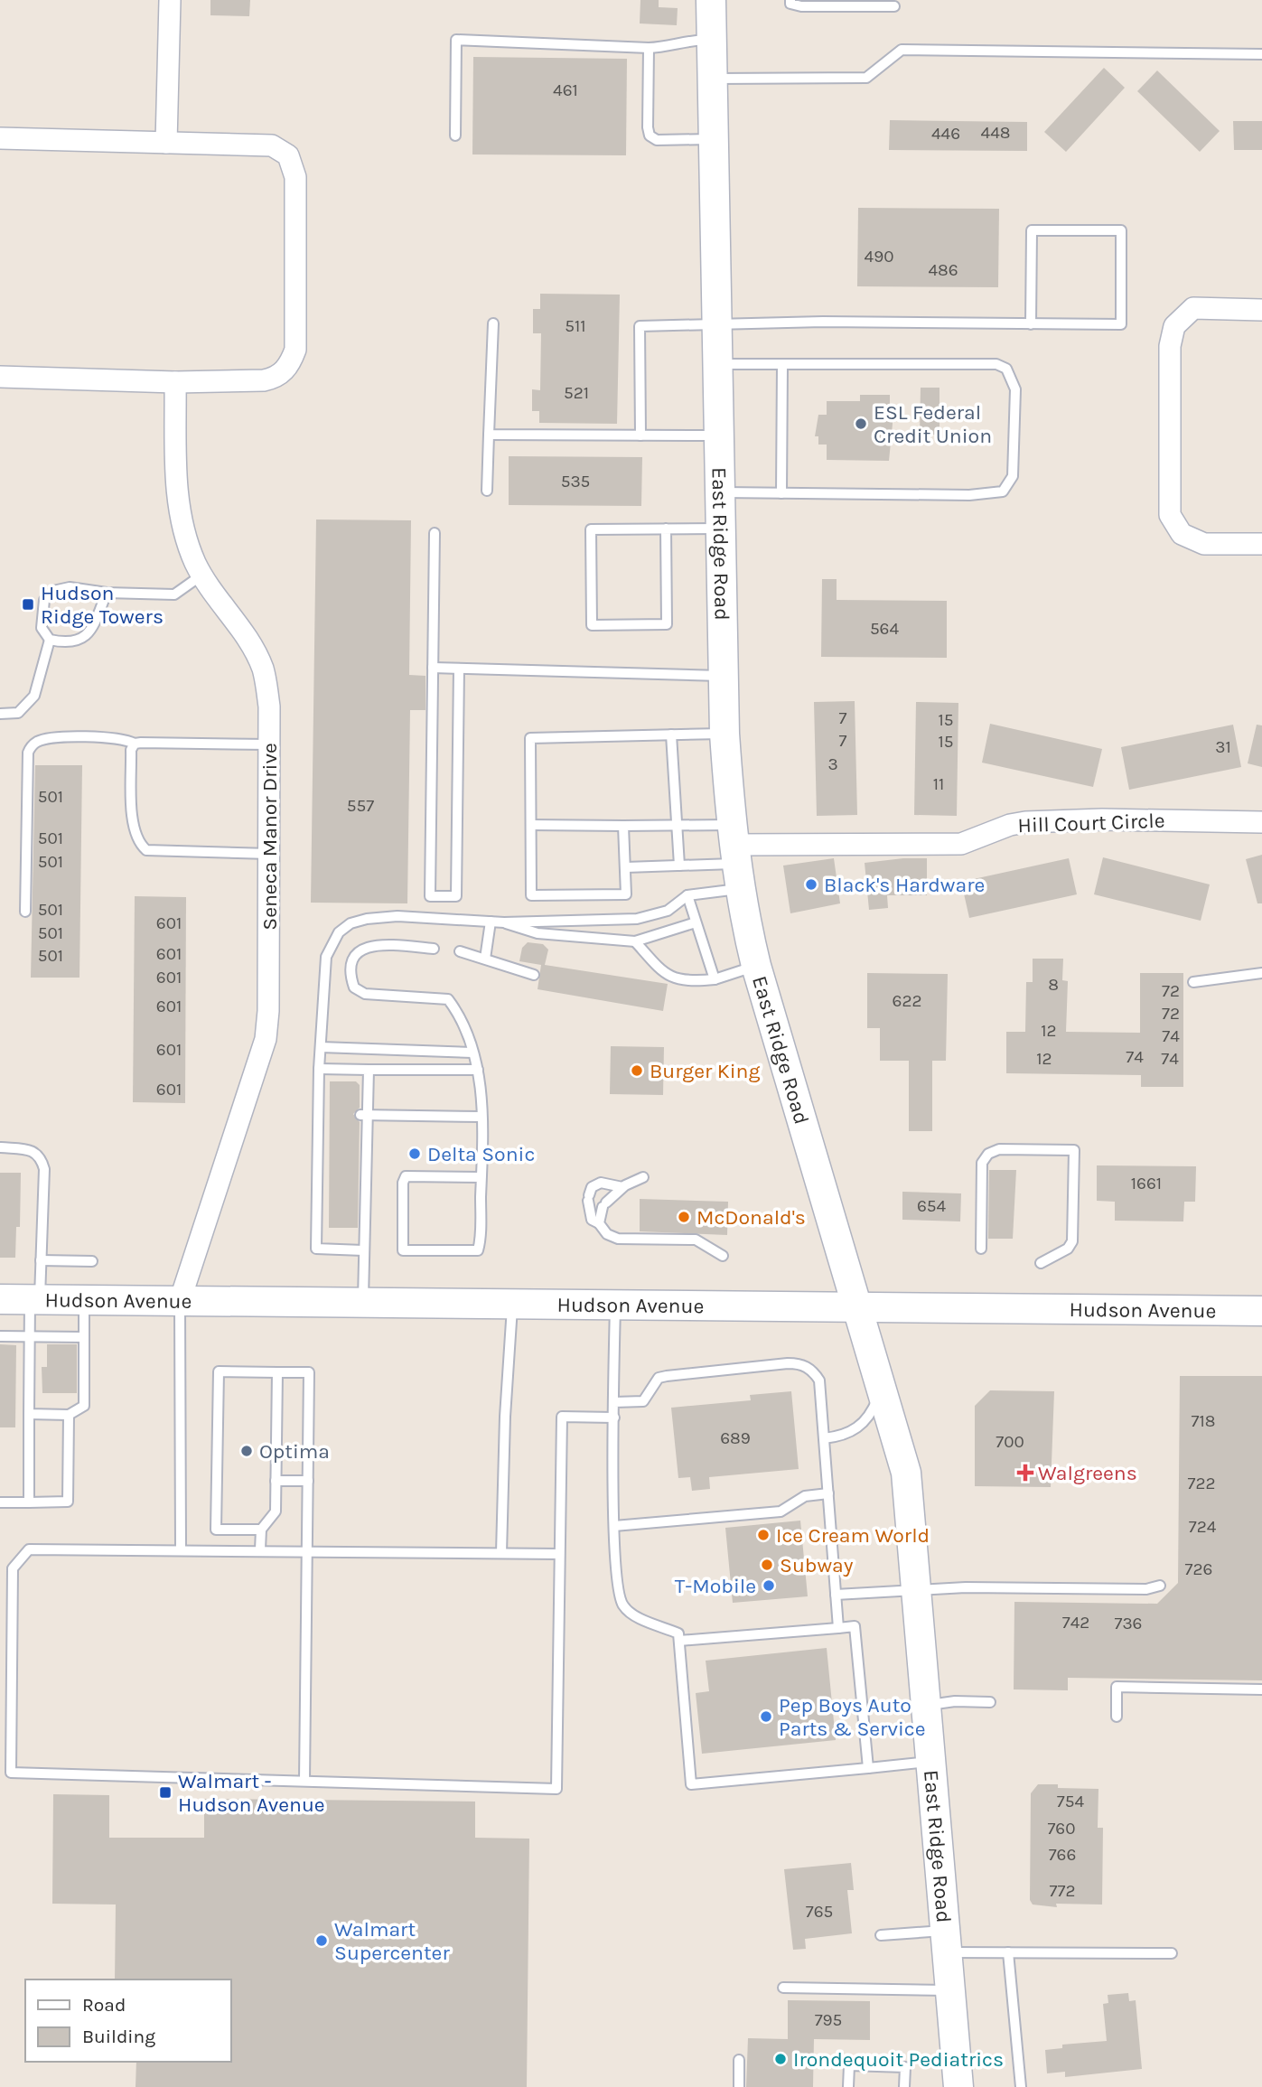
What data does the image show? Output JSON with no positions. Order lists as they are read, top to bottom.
{
  "streets": {
    "main road": ["East Ridge Road", "Hudson Avenue"],
    "street": ["Hill Court Circle", "Seneca Manor Drive"]
  },
  "crossings": [
    ["East Ridge Road", "Hill Court Circle"],
    ["East Ridge Road", "Hudson Avenue"],
    ["Seneca Manor Drive", "Hudson Avenue"]
  ],
  "places": {
    "other": [
      "ESL Federal Credit Union",
      "Black's Hardware",
      "Burger King",
      "Delta Sonic",
      "McDonald's",
      "Optima",
      "Ice Cream World",
      "Subway",
      "T-Mobile",
      "Pep Boys Auto Parts & Service",
      "Walmart Supercenter",
      "Irondequoit Pediatrics"
    ],
    "transit": ["Hudson Ridge Towers", "Walmart - Hudson Avenue"],
    "health": ["Walgreens"]
  },
  "house_numbers": [
    "461",
    "448",
    "446",
    "490",
    "486",
    "511",
    "521",
    "535",
    "564",
    "7",
    "15",
    "7",
    "15",
    "31",
    "3",
    "11",
    "501",
    "557",
    "501",
    "501",
    "501",
    "601",
    "501",
    "601",
    "501",
    "601",
    "8",
    "72",
    "622",
    "601",
    "72",
    "12",
    "74",
    "601",
    "74",
    "12",
    "74",
    "601",
    "1661",
    "654",
    "718",
    "689",
    "700",
    "722",
    "724",
    "726",
    "742",
    "736",
    "754",
    "760",
    "766",
    "772",
    "765",
    "795"
  ],
  "legend": ["Road", "Building"]
}
